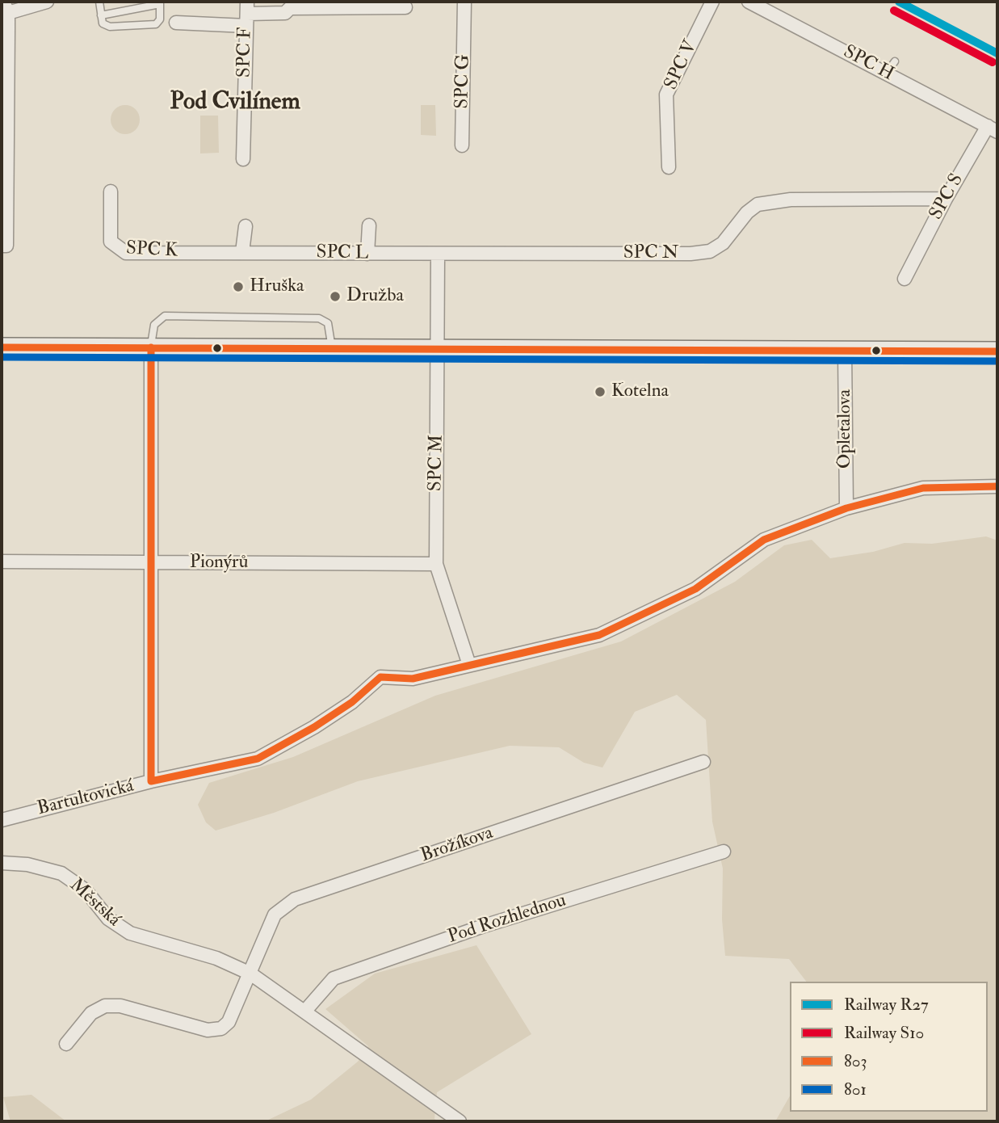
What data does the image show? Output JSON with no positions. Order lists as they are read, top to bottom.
{
  "streets": {
    "street": [
      "SPC F",
      "SPC H",
      "SPC V",
      "SPC G",
      "SPC S",
      "SPC K",
      "SPC L",
      "SPC N",
      "Opletalova",
      "SPC M",
      "Pionýrů",
      "Bartultovická",
      "Brožíkova",
      "Městská",
      "Pod Rozhlednou"
    ]
  },
  "crossings": [
    ["SPC H", "SPC S"],
    ["SPC S", "SPC N"],
    ["SPC K", "SPC L"],
    ["SPC L", "SPC N"],
    ["SPC L", "SPC M"],
    ["SPC N", "SPC M"],
    ["SPC M", "Pionýrů"],
    ["SPC M", "Bartultovická"],
    ["Brožíkova", "Městská"],
    ["Městská", "Pod Rozhlednou"]
  ],
  "districts": ["Pod Cvilínem"],
  "places": ["Hruška", "Družba", "Kotelna"],
  "lines": [
    "rail line R27",
    "rail line S10",
    "transit line 803",
    "transit line 801"
  ],
  "legend": [
    "Railway R27",
    "Railway S10",
    "803",
    "801"
  ]
}
